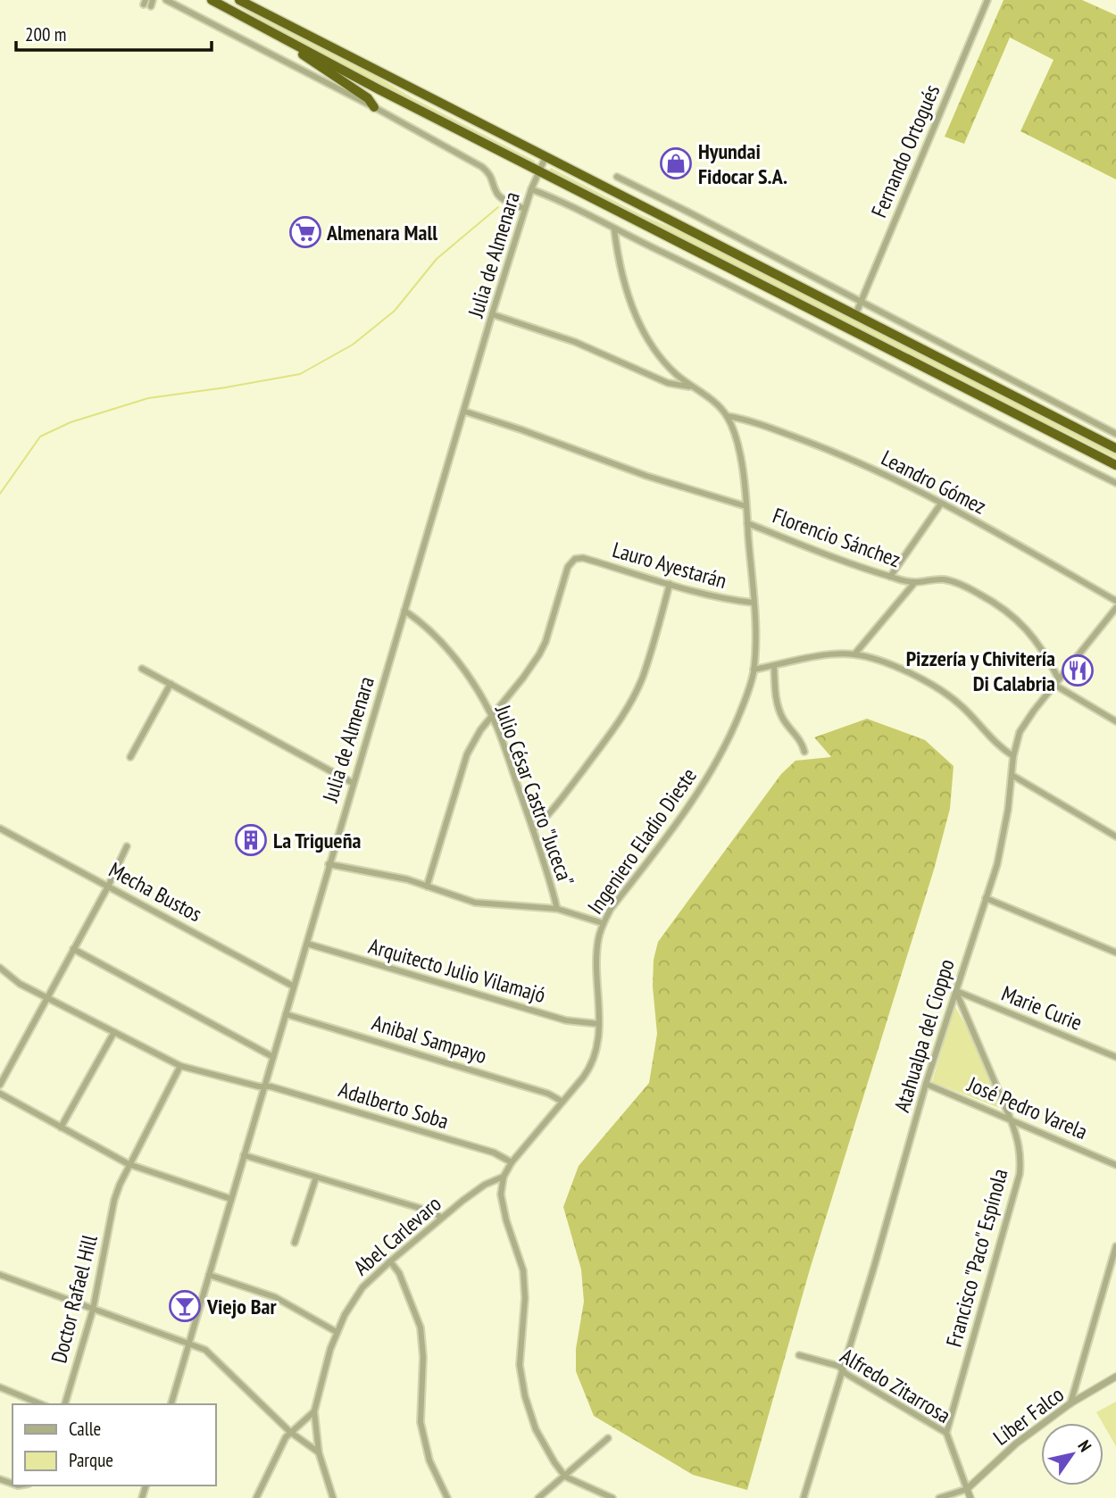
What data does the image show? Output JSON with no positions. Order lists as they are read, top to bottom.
{
  "streets": {
    "street": [
      "Fernando Ortogués",
      "Julia de Almenara",
      "Leandro Gómez",
      "Florencio Sánchez",
      "Lauro Ayestarán",
      "Julio César Castro \"Juceca\"",
      "Ingeniero Eladio Dieste",
      "Mecha Bustos",
      "Arquitecto Julio Vilamajó",
      "Marie Curie",
      "Atahualpa del Cioppo",
      "Anibal Sampayo",
      "Adalberto Soba",
      "José Pedro Varela",
      "Abel Carlevaro",
      "Francisco \"Paco\" Espínola",
      "Doctor Rafael Hill",
      "Alfredo Zitarrosa",
      "Líber Falco"
    ]
  },
  "crossings": [
    ["Julia de Almenara", "Florencio Sánchez"],
    ["Julia de Almenara", "Julio César Castro \"Juceca\""],
    ["Julia de Almenara", "Mecha Bustos"],
    ["Julia de Almenara", "Arquitecto Julio Vilamajó"],
    ["Julia de Almenara", "Anibal Sampayo"],
    ["Julia de Almenara", "Adalberto Soba"],
    ["Leandro Gómez", "Ingeniero Eladio Dieste"],
    ["Florencio Sánchez", "Ingeniero Eladio Dieste"],
    ["Florencio Sánchez", "Atahualpa del Cioppo"],
    ["Lauro Ayestarán", "Julio César Castro \"Juceca\""],
    ["Lauro Ayestarán", "Ingeniero Eladio Dieste"],
    ["Ingeniero Eladio Dieste", "Arquitecto Julio Vilamajó"],
    ["Ingeniero Eladio Dieste", "Anibal Sampayo"],
    ["Ingeniero Eladio Dieste", "Adalberto Soba"],
    ["Ingeniero Eladio Dieste", "Abel Carlevaro"],
    ["Marie Curie", "Atahualpa del Cioppo"],
    ["Marie Curie", "Francisco \"Paco\" Espínola"],
    ["Atahualpa del Cioppo", "José Pedro Varela"],
    ["Atahualpa del Cioppo", "Francisco \"Paco\" Espínola"],
    ["Atahualpa del Cioppo", "Alfredo Zitarrosa"],
    ["Adalberto Soba", "Doctor Rafael Hill"],
    ["José Pedro Varela", "Francisco \"Paco\" Espínola"],
    ["Francisco \"Paco\" Espínola", "Alfredo Zitarrosa"],
    ["Alfredo Zitarrosa", "Líber Falco"]
  ],
  "places": {
    "shop": ["Hyundai Fidocar S.A."],
    "supermarket": ["Almenara Mall"],
    "restaurant": ["Pizzería y Chivitería Di Calabria"],
    "building": ["La Trigueña"],
    "bar": ["Viejo Bar"]
  },
  "legend": ["Calle", "Parque"],
  "scale_bar": "200 m",
  "north": "top right"
}
